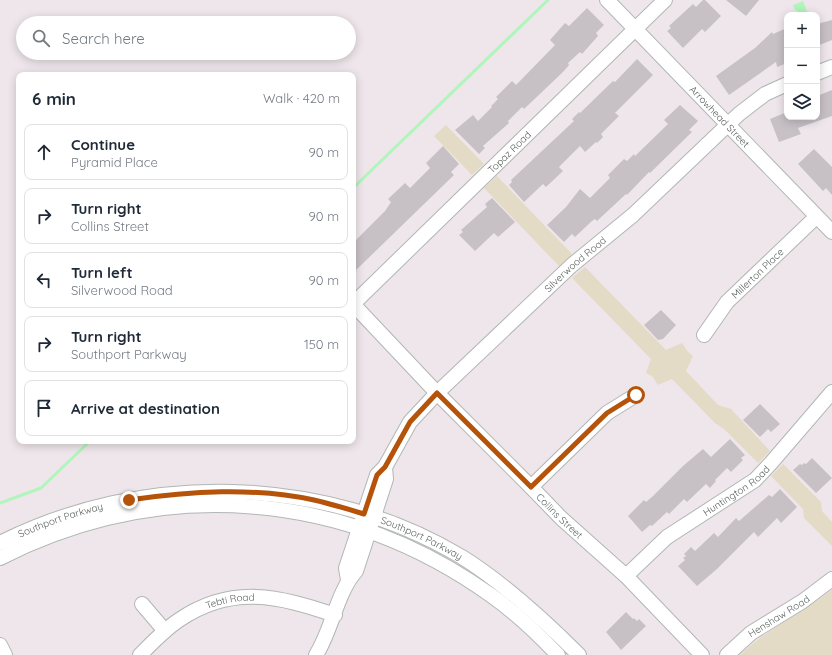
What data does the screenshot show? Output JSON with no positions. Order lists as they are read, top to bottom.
{
  "streets": {
    "street": [
      "Arrowhead Street",
      "Topaz Road",
      "Silverwood Road",
      "Millerton Place",
      "Huntington Road",
      "Collins Street",
      "Southport Parkway",
      "Tebti Road",
      "Henshaw Road"
    ]
  },
  "crossings": [
    ["Arrowhead Street", "Topaz Road"],
    ["Arrowhead Street", "Silverwood Road"],
    ["Arrowhead Street", "Millerton Place"],
    ["Silverwood Road", "Collins Street"],
    ["Silverwood Road", "Southport Parkway"],
    ["Silverwood Road", "Tebti Road"],
    ["Huntington Road", "Collins Street"]
  ],
  "page": {
    "map_buttons": ["+", "−"],
    "search": "Search here",
    "heading": ["6 min", "Walk · 420 m"],
    "list": [
      ["Continue", "Pyramid Place", "90 m"],
      ["Turn right", "Collins Street", "90 m"],
      ["Turn left", "Silverwood Road", "90 m"],
      ["Turn right", "Southport Parkway", "150 m"],
      "Arrive at destination"
    ]
  }
}
